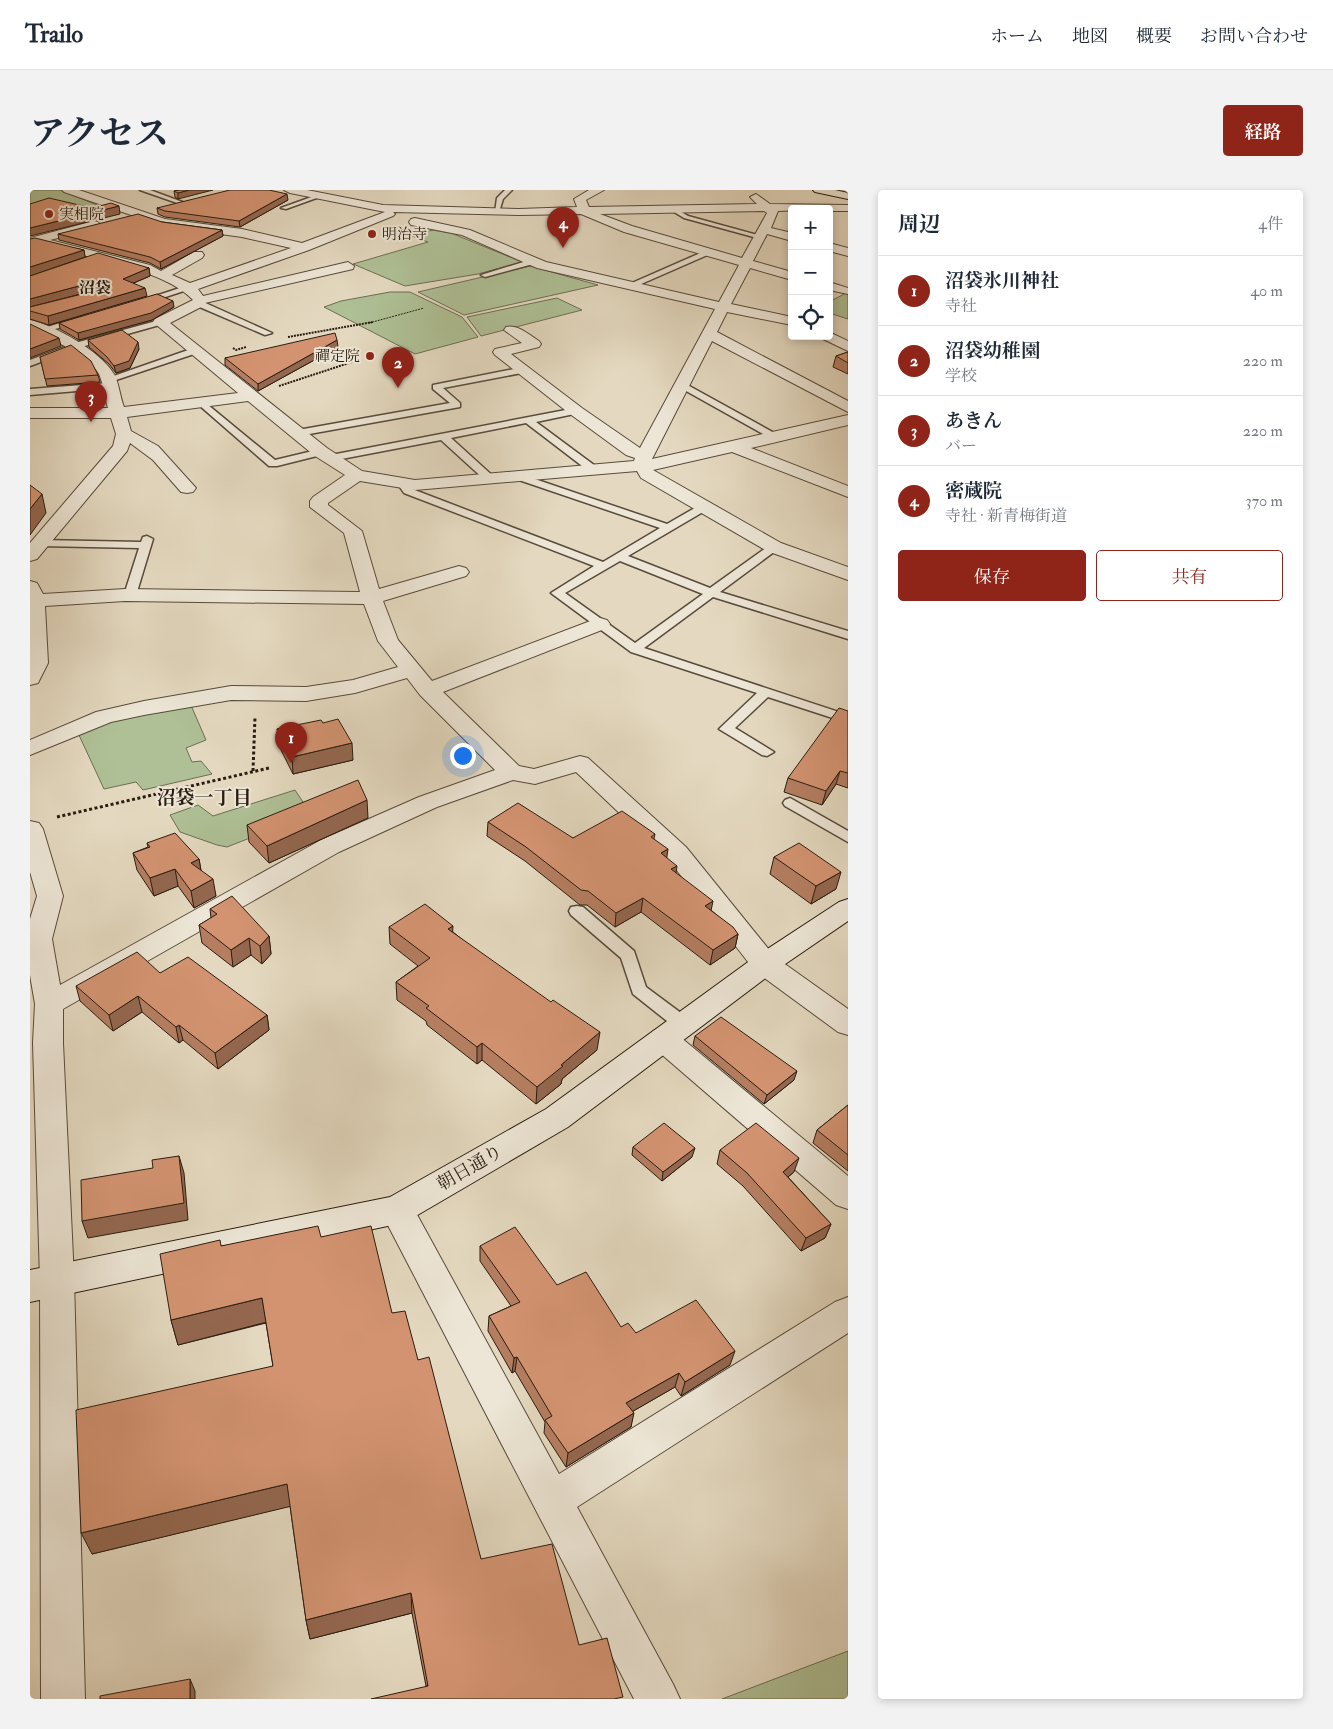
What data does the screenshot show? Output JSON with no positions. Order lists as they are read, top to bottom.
{
  "streets": {
    "street": ["朝日通り"]
  },
  "districts": ["沼袋", "沼袋一丁目"],
  "places": ["実相院", "明治寺", "禪定院"],
  "page": {
    "header": "Trailo",
    "nav": [
      "ホーム",
      "地図",
      "概要",
      "お問い合わせ"
    ],
    "title": "アクセス",
    "buttons": [
      "経路",
      ["保存", "共有"]
    ],
    "heading": ["周辺", "4件"],
    "map_buttons": ["+", "−"],
    "pins": [
      "4",
      "2",
      "3",
      "1"
    ],
    "list": [
      {
        "mark": "1",
        "name": "沼袋氷川神社",
        "note": "寺社",
        "value": "40 m"
      },
      {
        "mark": "2",
        "name": "沼袋幼稚園",
        "note": "学校",
        "value": "220 m"
      },
      {
        "mark": "3",
        "name": "あきん",
        "note": "バー",
        "value": "220 m"
      },
      {
        "mark": "4",
        "name": "密蔵院",
        "note": "寺社 · 新青梅街道",
        "value": "370 m"
      }
    ]
  }
}
